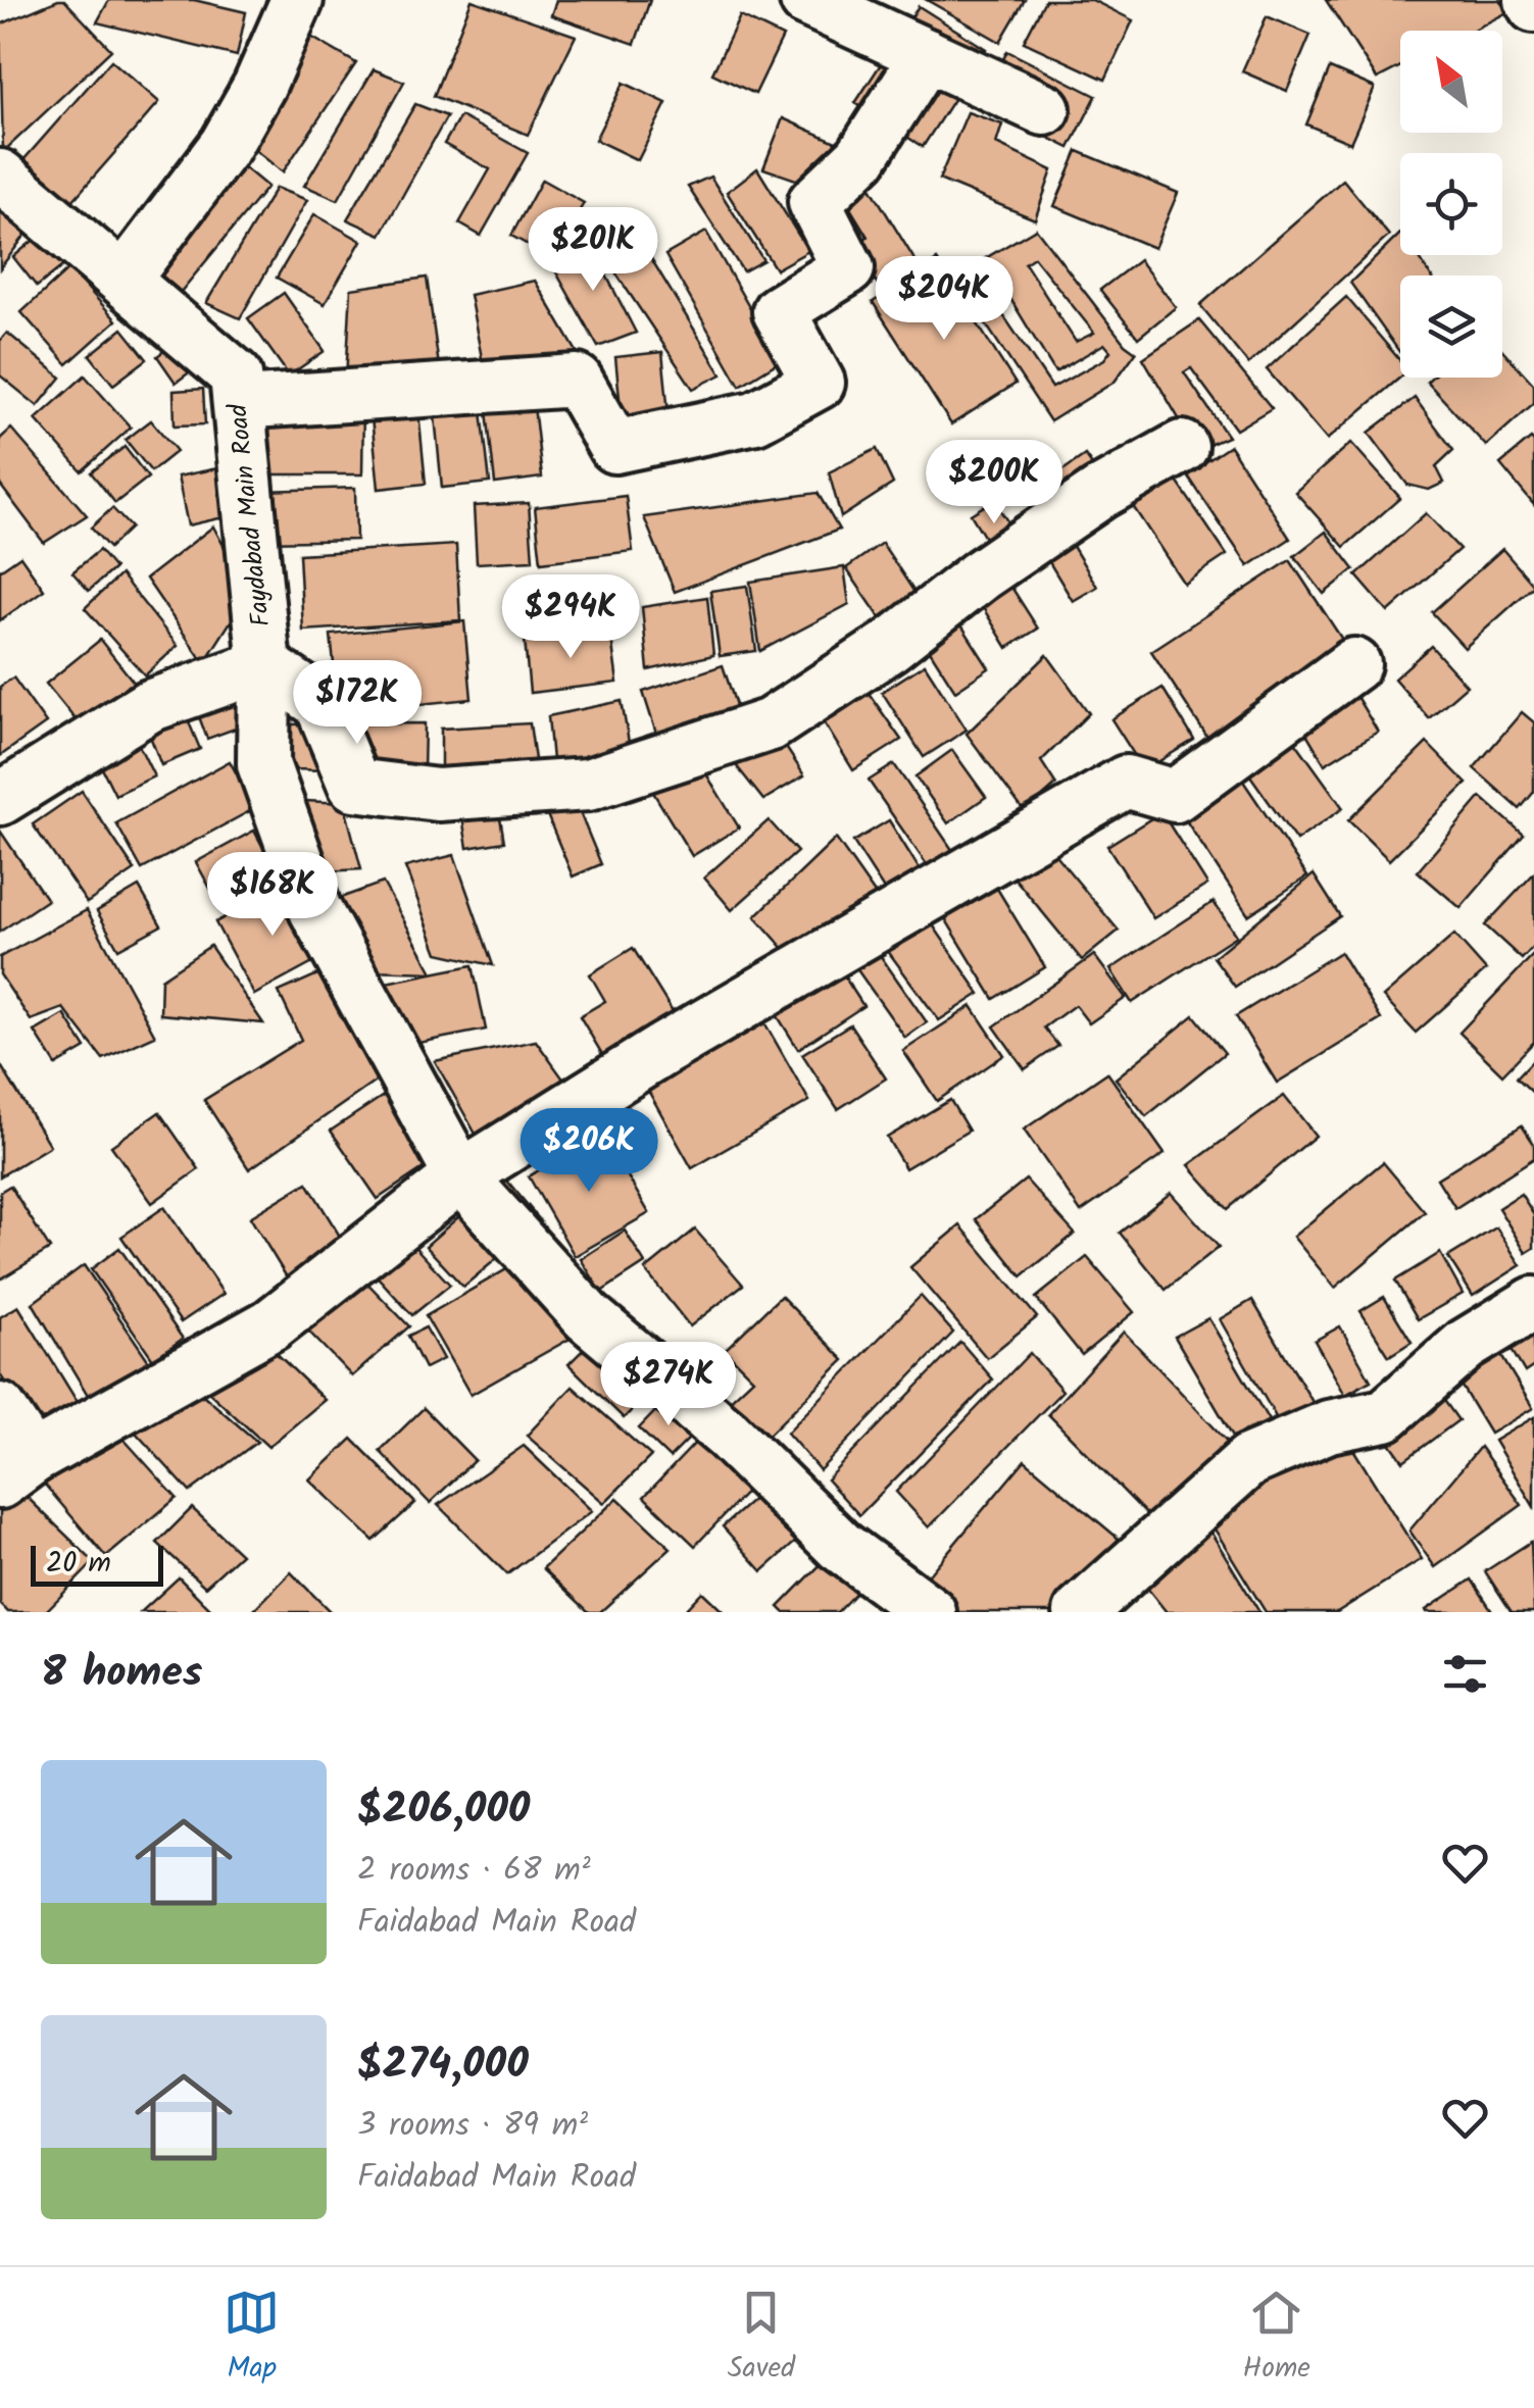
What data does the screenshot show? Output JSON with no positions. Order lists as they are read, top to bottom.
{
  "streets": {
    "street": ["Faydabad Main Road"]
  },
  "scale_bar": "20 m",
  "north": "top left",
  "page": {
    "price": [
      "$201K",
      "$204K",
      "$200K",
      "$294K",
      "$172K",
      "$168K",
      "$206K",
      "$274K"
    ],
    "scale": "20 m",
    "heading": "8 homes",
    "list": [
      {
        "name": "$206,000",
        "note": "2 rooms · 68 m² · Faidabad Main Road"
      },
      {
        "name": "$274,000",
        "note": "3 rooms · 89 m² · Faidabad Main Road"
      }
    ],
    "tabs": ["Map", "Saved", "Home"]
  }
}
